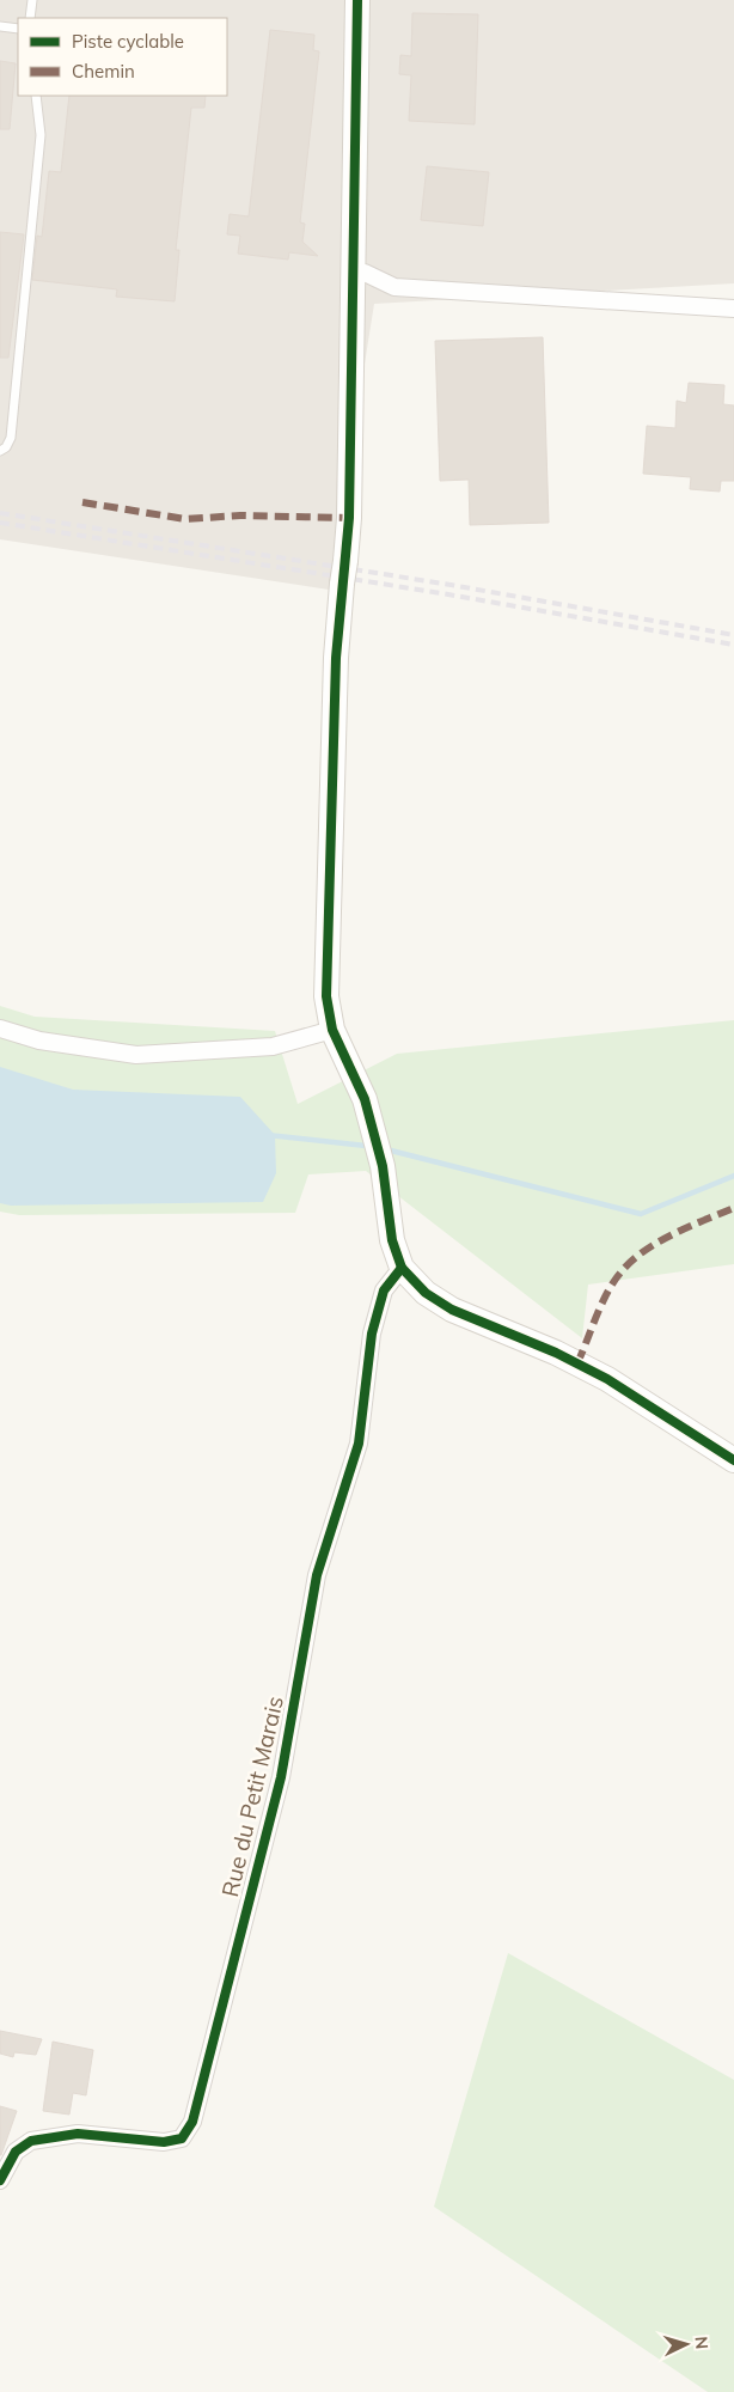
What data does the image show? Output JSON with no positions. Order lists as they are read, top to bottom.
{
  "streets": {
    "street": ["Rue du Petit Marais"]
  },
  "legend": ["Piste cyclable", "Chemin"],
  "north": "right"
}
